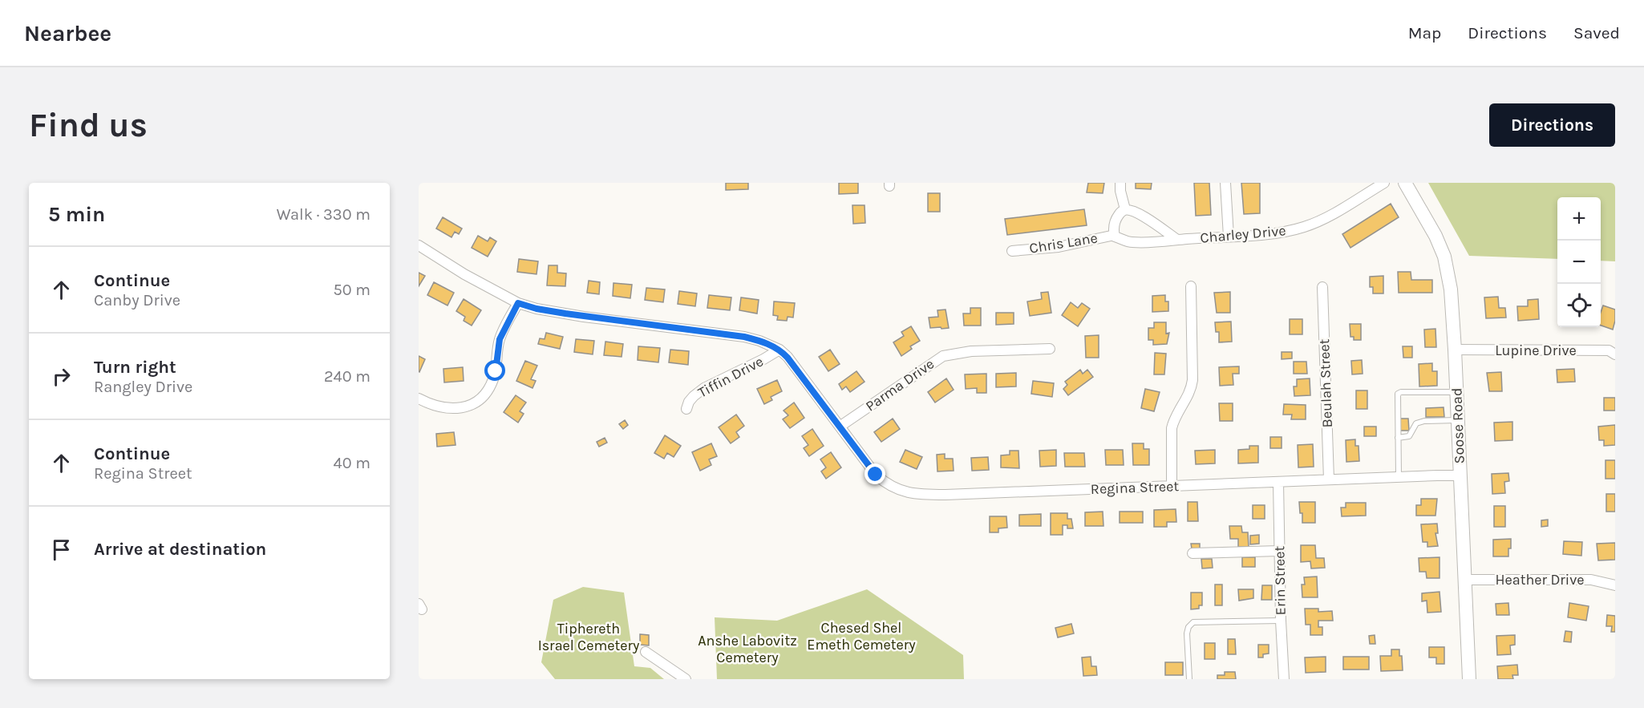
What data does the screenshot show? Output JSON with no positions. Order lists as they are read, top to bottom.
{
  "streets": {
    "street": [
      "Charley Drive",
      "Chris Lane",
      "Lupine Drive",
      "Tiffin Drive",
      "Beulah Street",
      "Parma Drive",
      "Soose Road",
      "Regina Street",
      "Heather Drive",
      "Erin Street"
    ]
  },
  "crossings": [
    ["Charley Drive", "Chris Lane"],
    ["Lupine Drive", "Soose Road"],
    ["Tiffin Drive", "Regina Street"],
    ["Beulah Street", "Regina Street"],
    ["Parma Drive", "Regina Street"],
    ["Soose Road", "Regina Street"],
    ["Soose Road", "Heather Drive"],
    ["Regina Street", "Erin Street"]
  ],
  "parks": ["Chesed Shel Emeth Cemetery", "Tiphereth Israel Cemetery", "Anshe Labovitz Cemetery"],
  "page": {
    "header": "Nearbee",
    "nav": ["Map", "Directions", "Saved"],
    "buttons": "Directions",
    "title": "Find us",
    "heading": ["5 min", "Walk · 330 m"],
    "map_buttons": ["+", "−"],
    "list": [
      ["Continue", "Canby Drive", "50 m"],
      ["Turn right", "Rangley Drive", "240 m"],
      ["Continue", "Regina Street", "40 m"],
      "Arrive at destination"
    ]
  }
}
